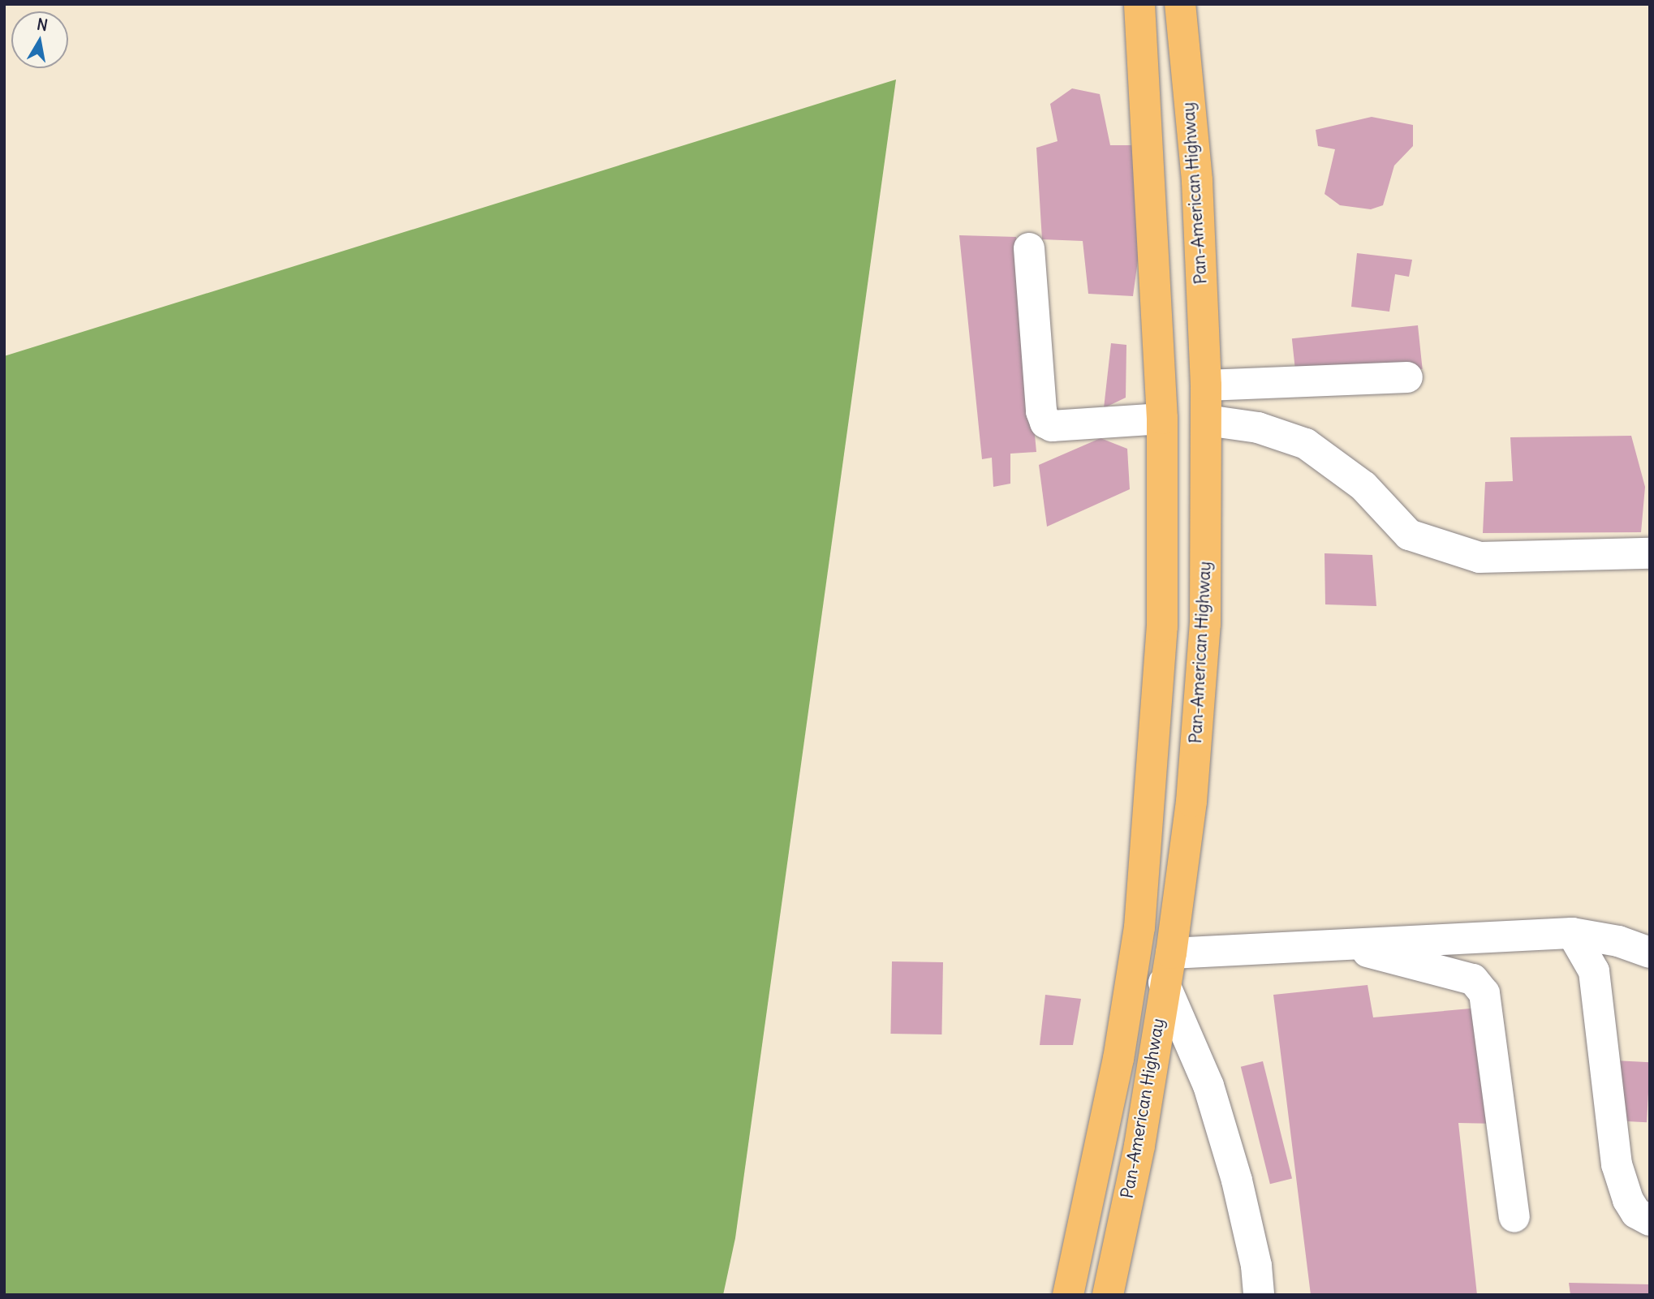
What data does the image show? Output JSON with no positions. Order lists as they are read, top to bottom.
{
  "streets": {
    "highway": ["Pan-American Highway"]
  },
  "north": "top"
}
